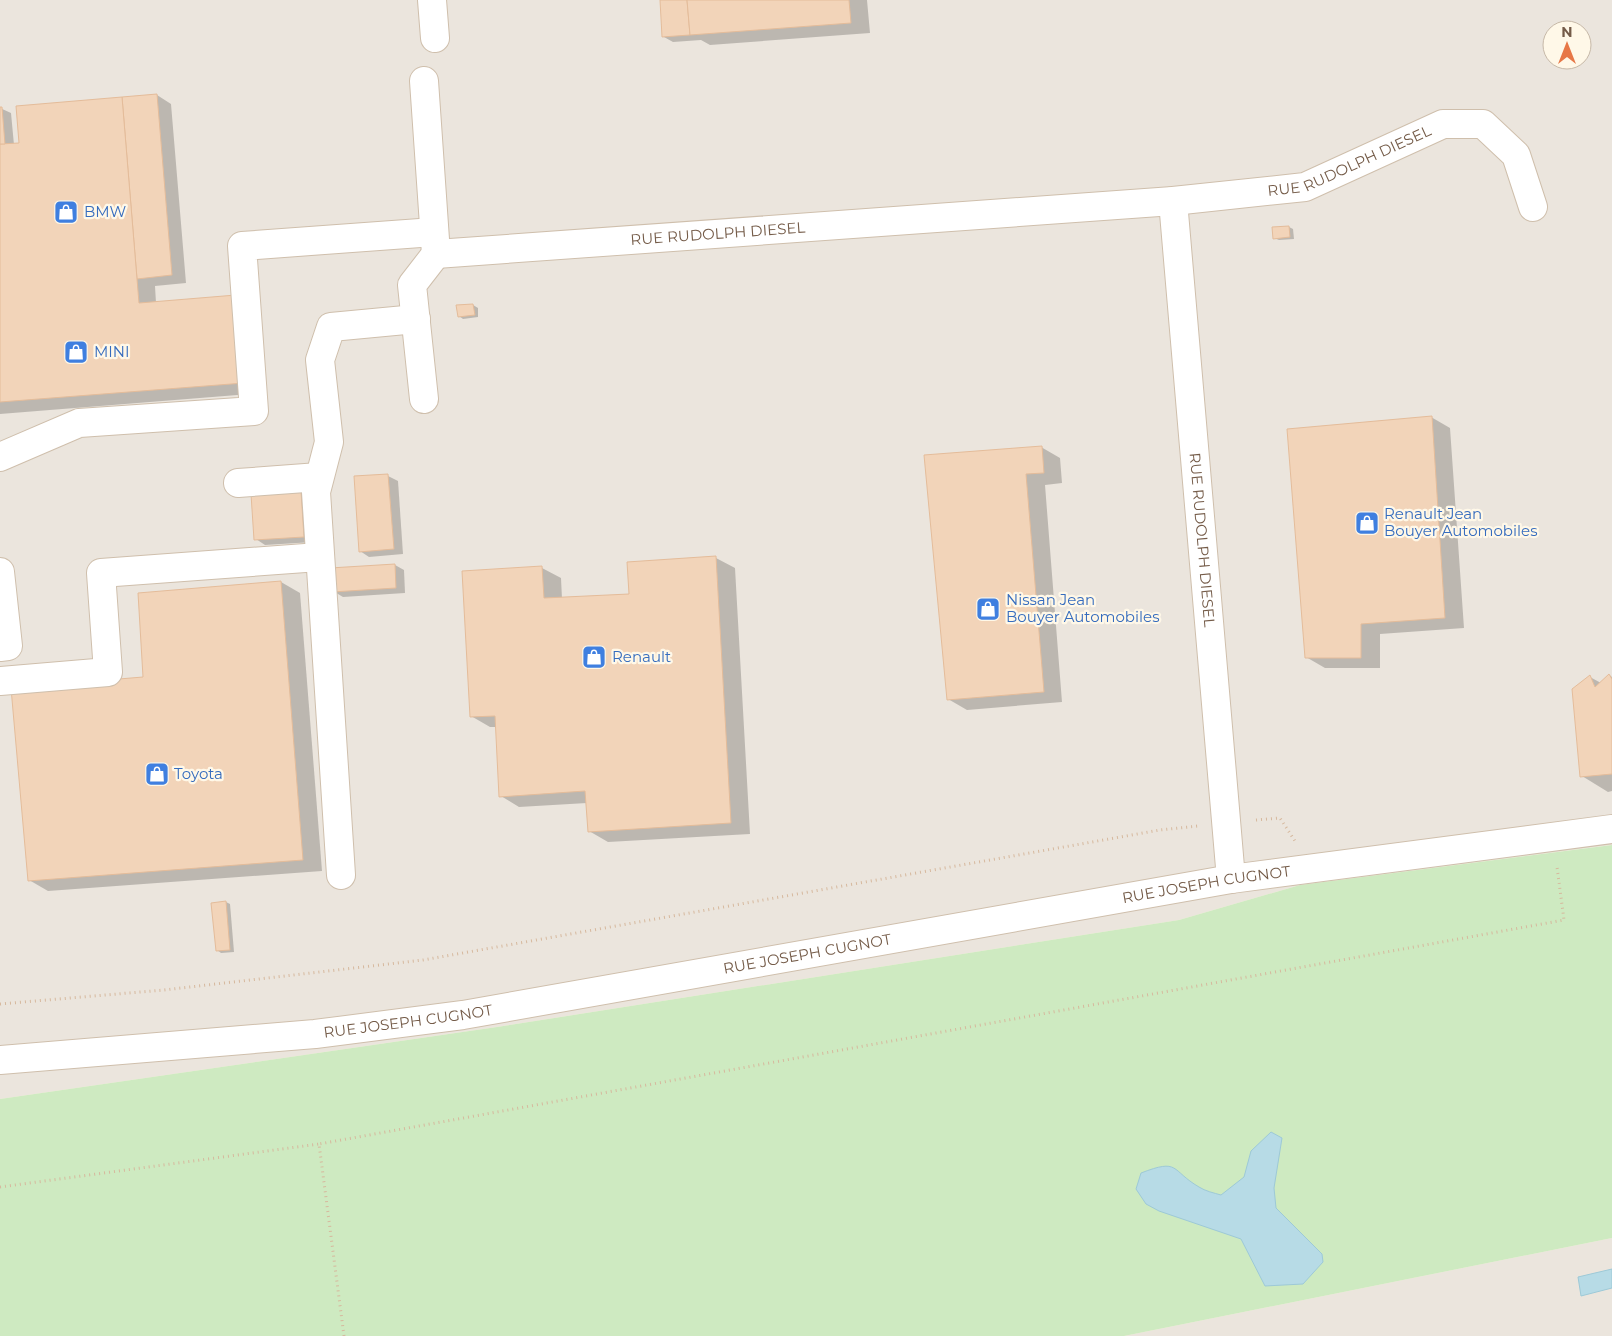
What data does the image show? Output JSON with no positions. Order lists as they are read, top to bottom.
{
  "streets": {
    "street": ["RUE RUDOLPH DIESEL", "RUE JOSEPH CUGNOT"]
  },
  "crossings": [
    ["RUE RUDOLPH DIESEL", "RUE JOSEPH CUGNOT"]
  ],
  "places": {
    "shop": [
      "BMW",
      "MINI",
      "Renault Jean Bouyer Automobiles",
      "Nissan Jean Bouyer Automobiles",
      "Renault",
      "Toyota"
    ]
  },
  "north": "top"
}
